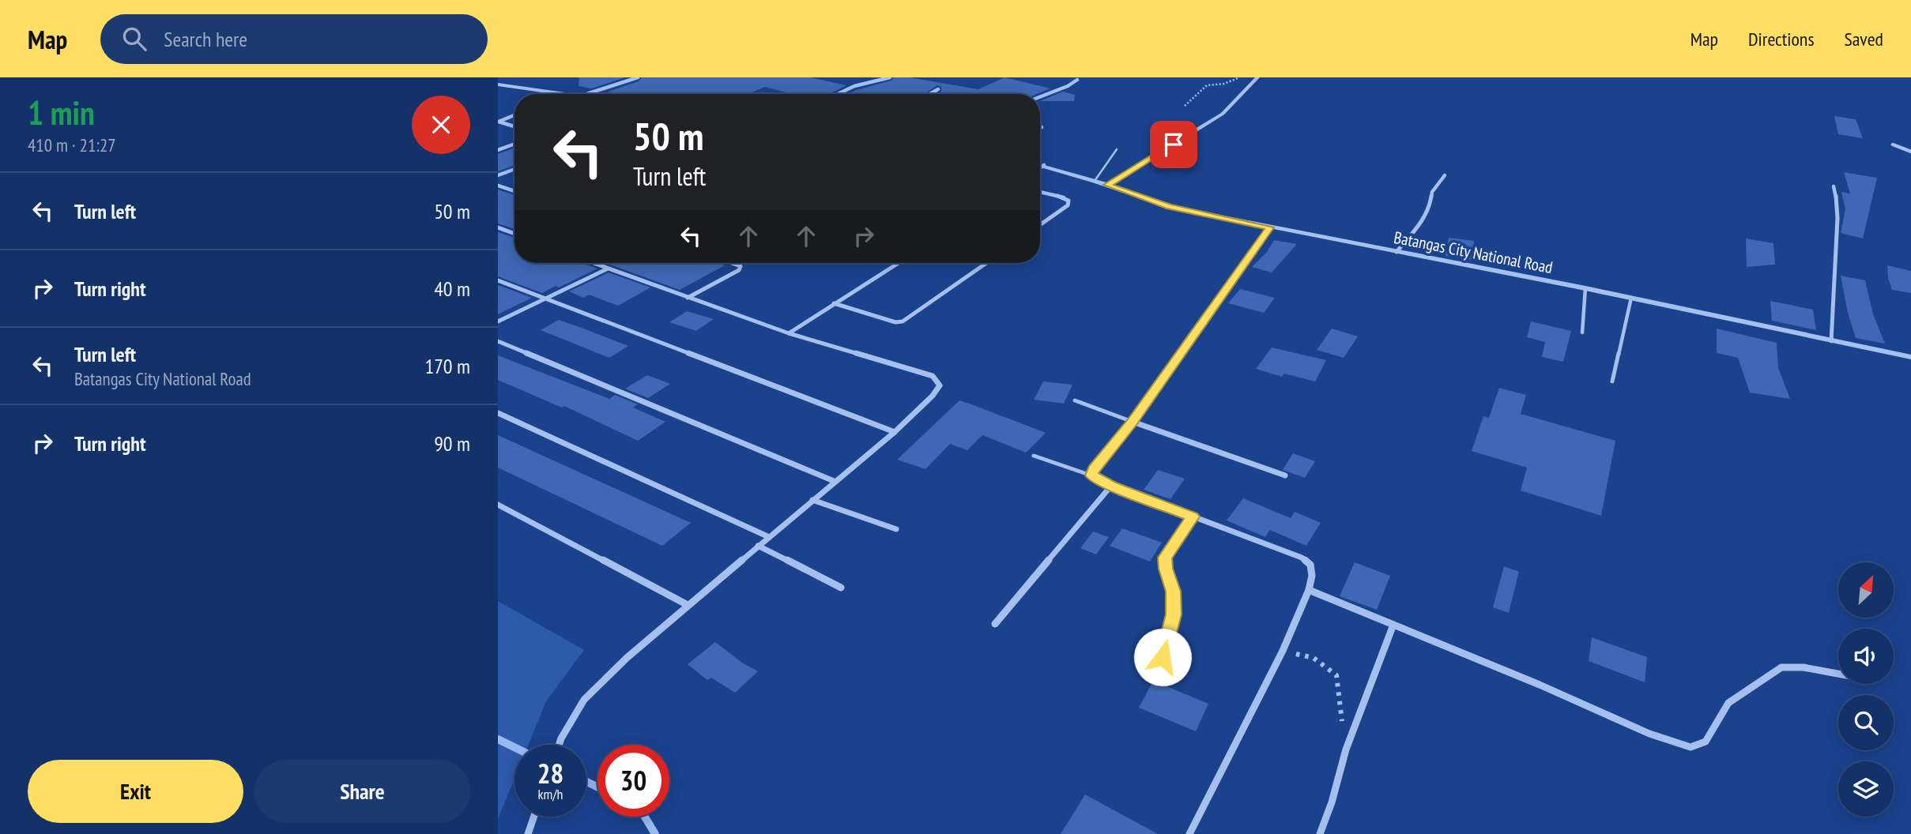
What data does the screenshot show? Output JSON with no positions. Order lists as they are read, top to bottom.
{
  "streets": {
    "street": ["Batangas City National Road"]
  },
  "north": "top right",
  "page": {
    "header": "Map",
    "search": "Search here",
    "nav": ["Map", "Directions", "Saved"],
    "heading": ["1 min", "410 m · 21:27"],
    "turn": ["50 m", "Turn left"],
    "list": [
      {
        "name": "Turn left",
        "value": "50 m"
      },
      {
        "name": "Turn right",
        "value": "40 m"
      },
      {
        "name": "Turn left",
        "note": "Batangas City National Road",
        "value": "170 m"
      },
      {
        "name": "Turn right",
        "value": "90 m"
      }
    ],
    "speed": "28 km/h",
    "limit": "30",
    "buttons": ["Exit", "Share"]
  }
}
